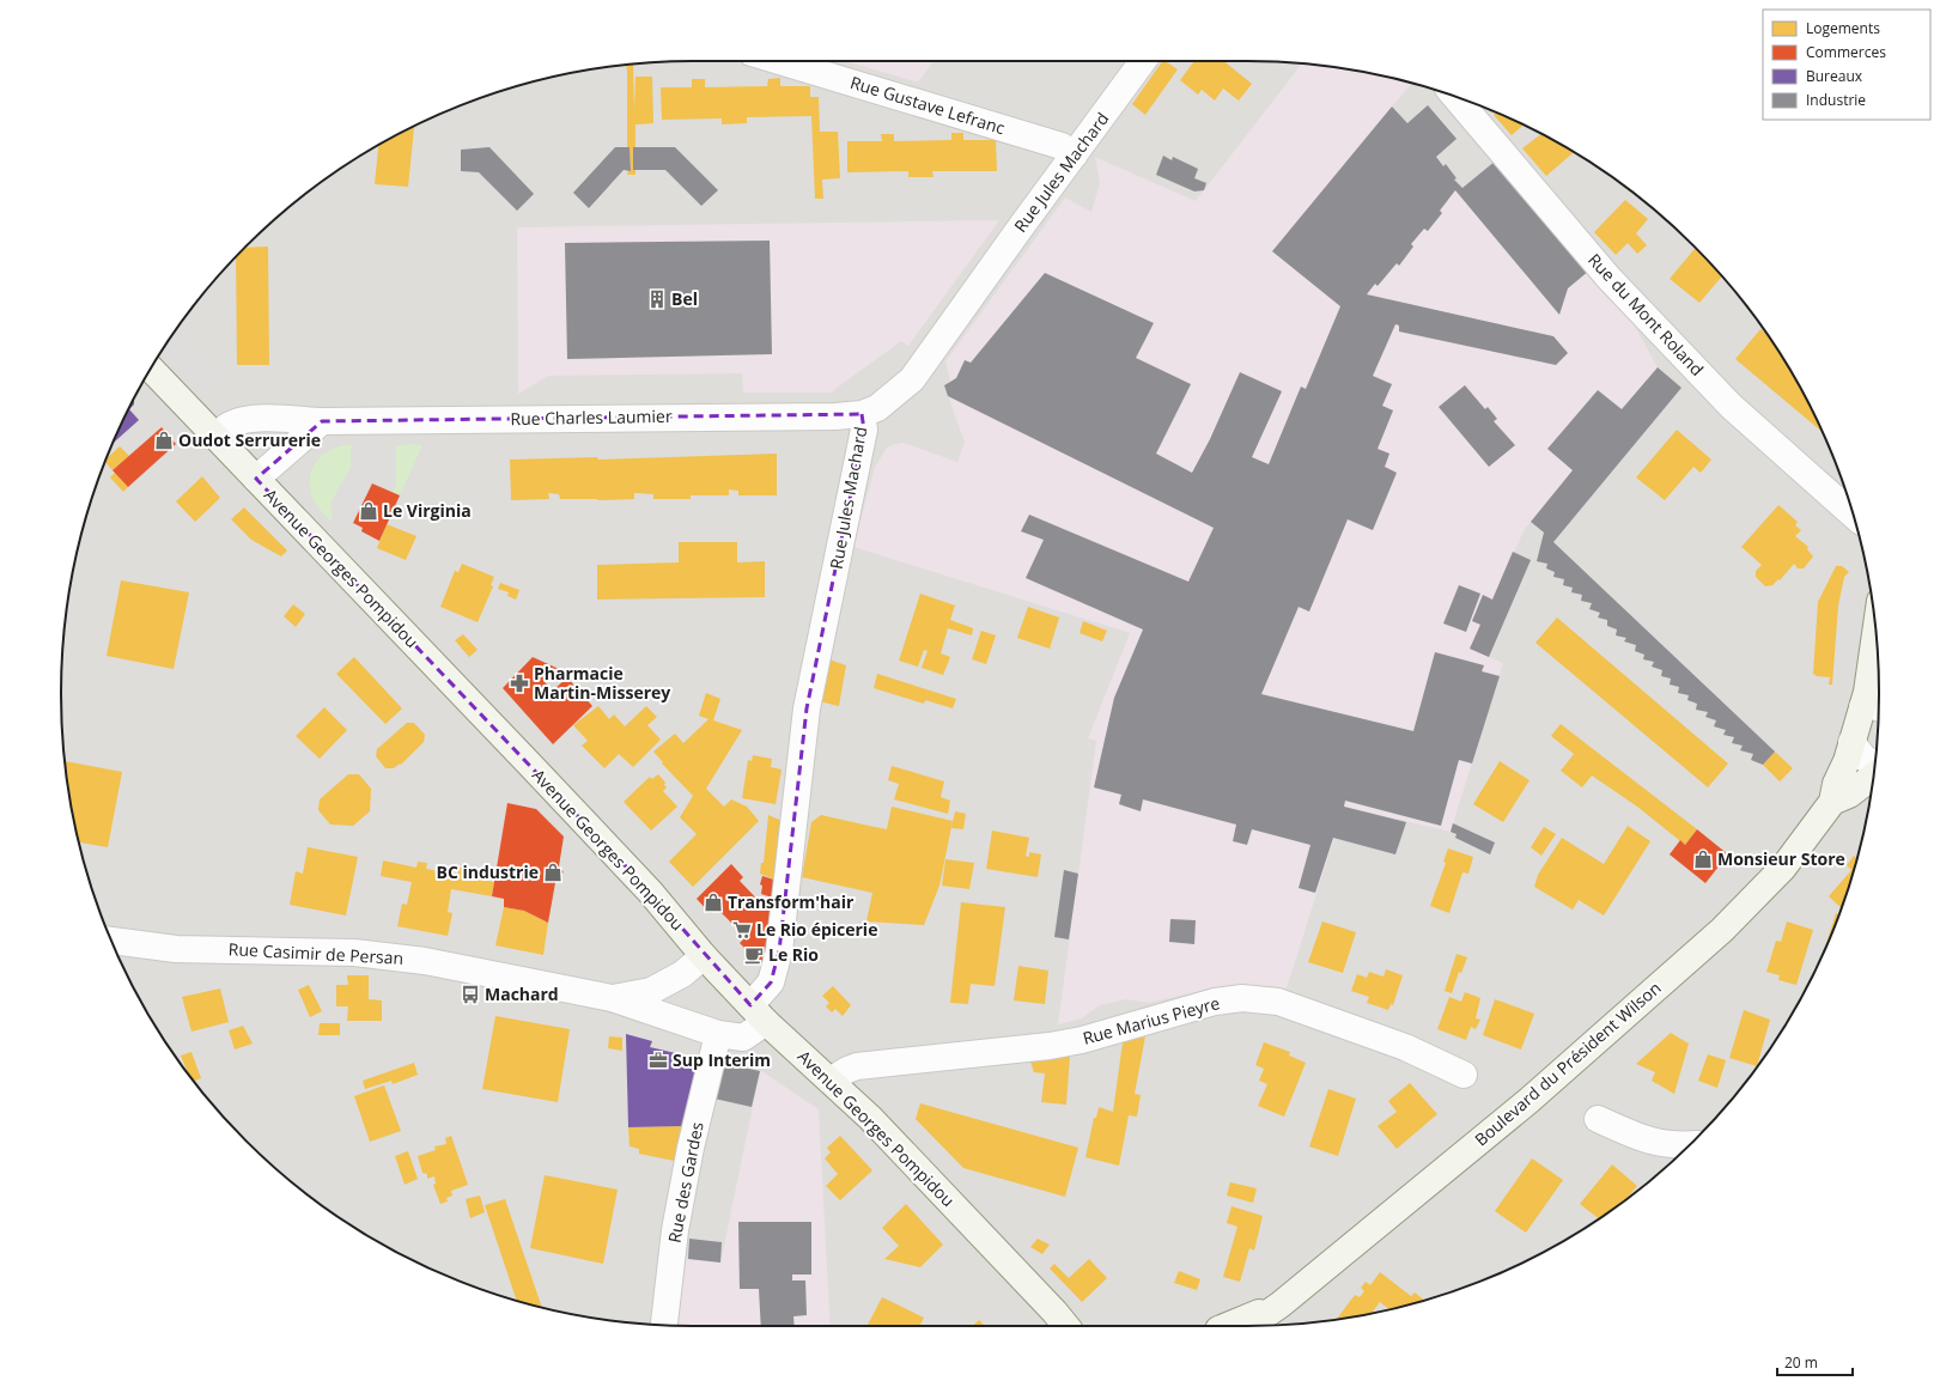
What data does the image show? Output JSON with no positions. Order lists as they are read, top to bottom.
{
  "streets": {
    "main road": ["Avenue Georges Pompidou", "Boulevard du Président Wilson"],
    "street": [
      "Rue Gustave Lefranc",
      "Rue Jules Machard",
      "Rue du Mont Roland",
      "Rue Charles Laumier",
      "Rue Casimir de Persan",
      "Rue Marius Pieyre",
      "Rue des Gardes"
    ]
  },
  "crossings": [
    ["Rue Gustave Lefranc", "Rue Jules Machard"],
    ["Rue Jules Machard", "Rue Charles Laumier"],
    ["Rue Jules Machard", "Avenue Georges Pompidou"],
    ["Rue Jules Machard", "Rue Casimir de Persan"],
    ["Rue Charles Laumier", "Avenue Georges Pompidou"],
    ["Avenue Georges Pompidou", "Rue Casimir de Persan"],
    ["Avenue Georges Pompidou", "Rue Marius Pieyre"],
    ["Rue Casimir de Persan", "Rue des Gardes"]
  ],
  "places": {
    "building": ["Bel"],
    "shop": [
      "Oudot Serrurerie",
      "Le Virginia",
      "Monsieur Store",
      "BC industrie",
      "Transform'hair"
    ],
    "pharmacy": ["Pharmacie Martin-Misserey"],
    "supermarket": ["Le Rio épicerie"],
    "cafe": ["Le Rio"],
    "bus stop": ["Machard"],
    "office": ["Sup Interim"]
  },
  "legend": [
    "Logements",
    "Commerces",
    "Bureaux",
    "Industrie"
  ],
  "scale_bar": "20 m"
}
